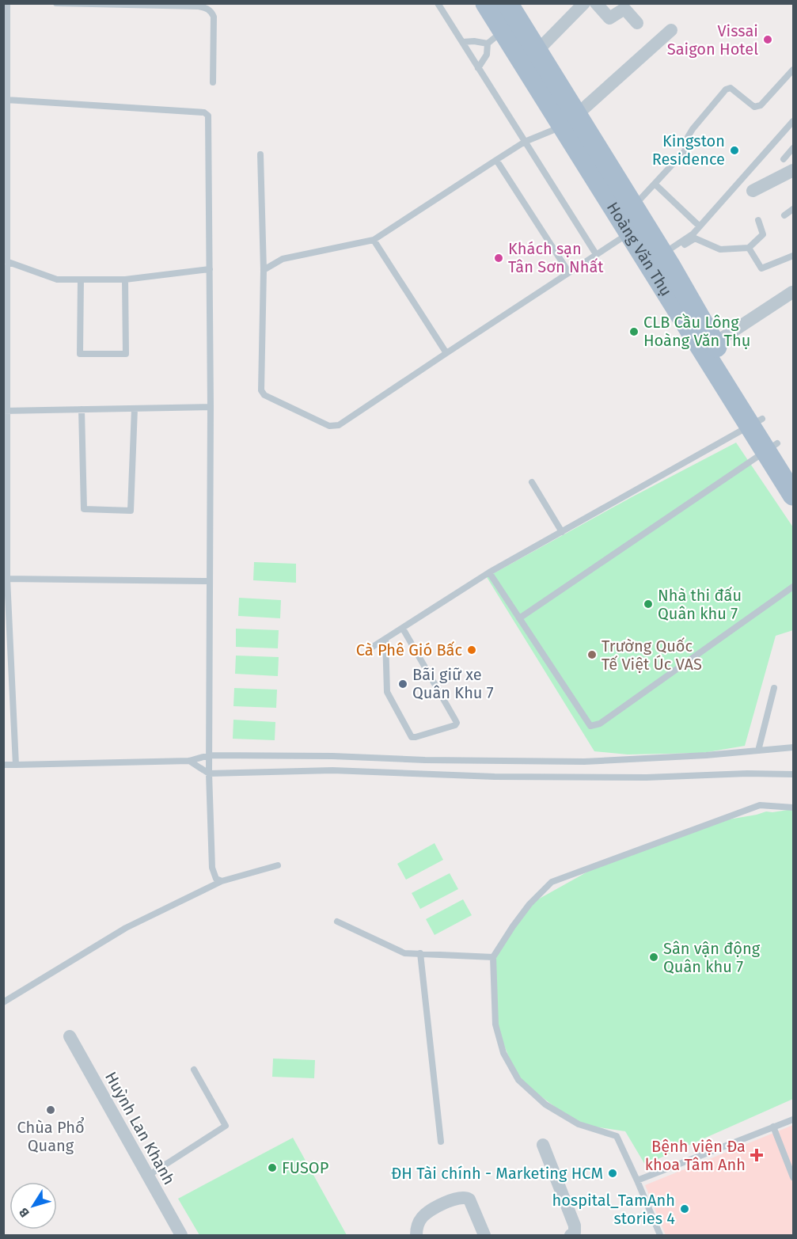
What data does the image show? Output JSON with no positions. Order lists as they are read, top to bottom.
{
  "streets": {
    "main road": ["Hoàng Văn Thụ"],
    "street": ["Huỳnh Lan Khanh"]
  },
  "places": {
    "other": [
      "Vissai Saigon Hotel",
      "Kingston Residence",
      "Khách sạn Tân Sơn Nhất",
      "CLB Cầu Lông Hoàng Văn Thụ",
      "Nhà thi đấu Quân khu 7",
      "Cà Phê Gió Bấc",
      "Trường Quốc Tế Việt Úc VAS",
      "Bãi giữ xe Quân Khu 7",
      "Sân vận động Quân khu 7",
      "Chùa Phổ Quang",
      "FUSOP",
      "ĐH Tài chính - Marketing HCM",
      "hospital_TamAnh stories 4"
    ],
    "health": ["Bệnh viện Đa khoa Tâm Anh"]
  },
  "north": "bottom left"
}
